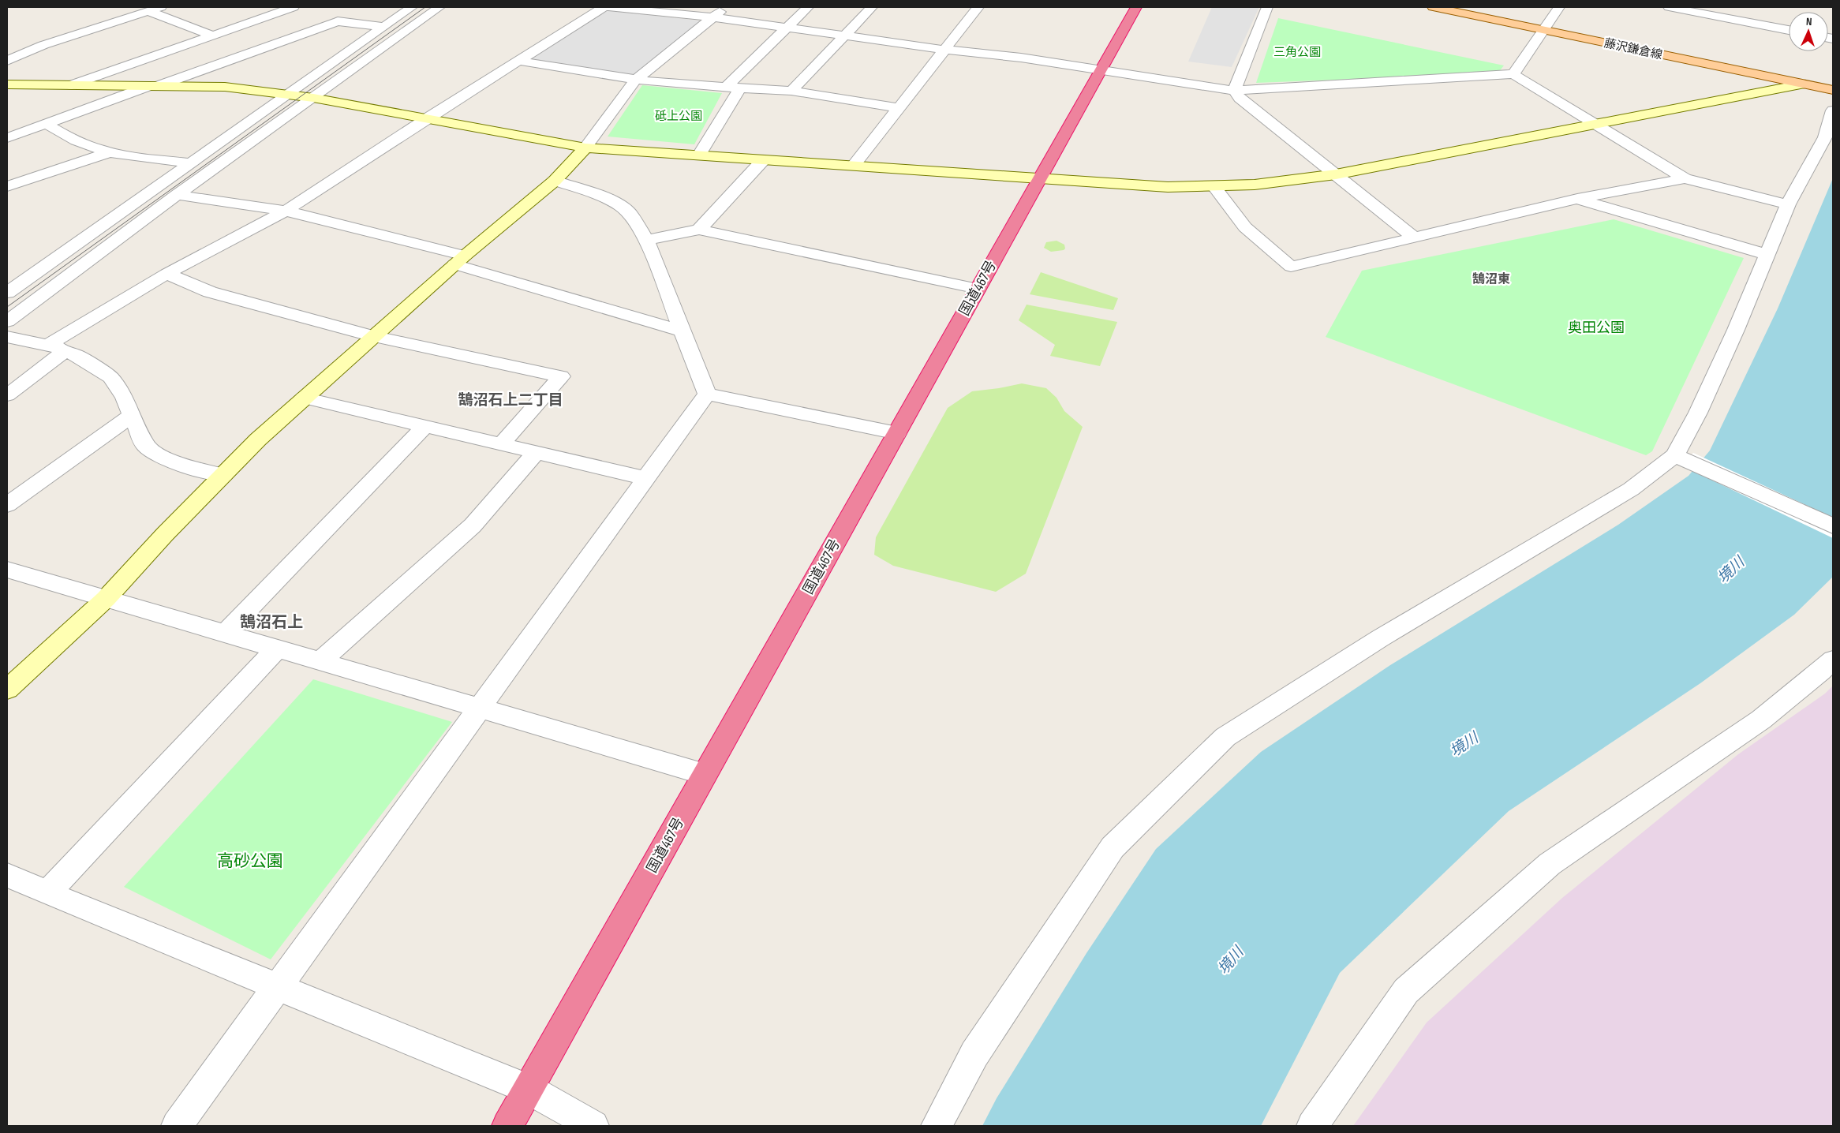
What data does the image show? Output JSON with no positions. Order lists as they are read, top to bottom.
{
  "streets": {
    "highway": ["国道467号"],
    "main road": ["藤沢鎌倉線"]
  },
  "districts": ["鵠沼東", "鵠沼石上二丁目", "鵠沼石上"],
  "water": ["境川"],
  "parks": [
    "三角公園",
    "砥上公園",
    "奥田公園",
    "高砂公園"
  ],
  "north": "top"
}
